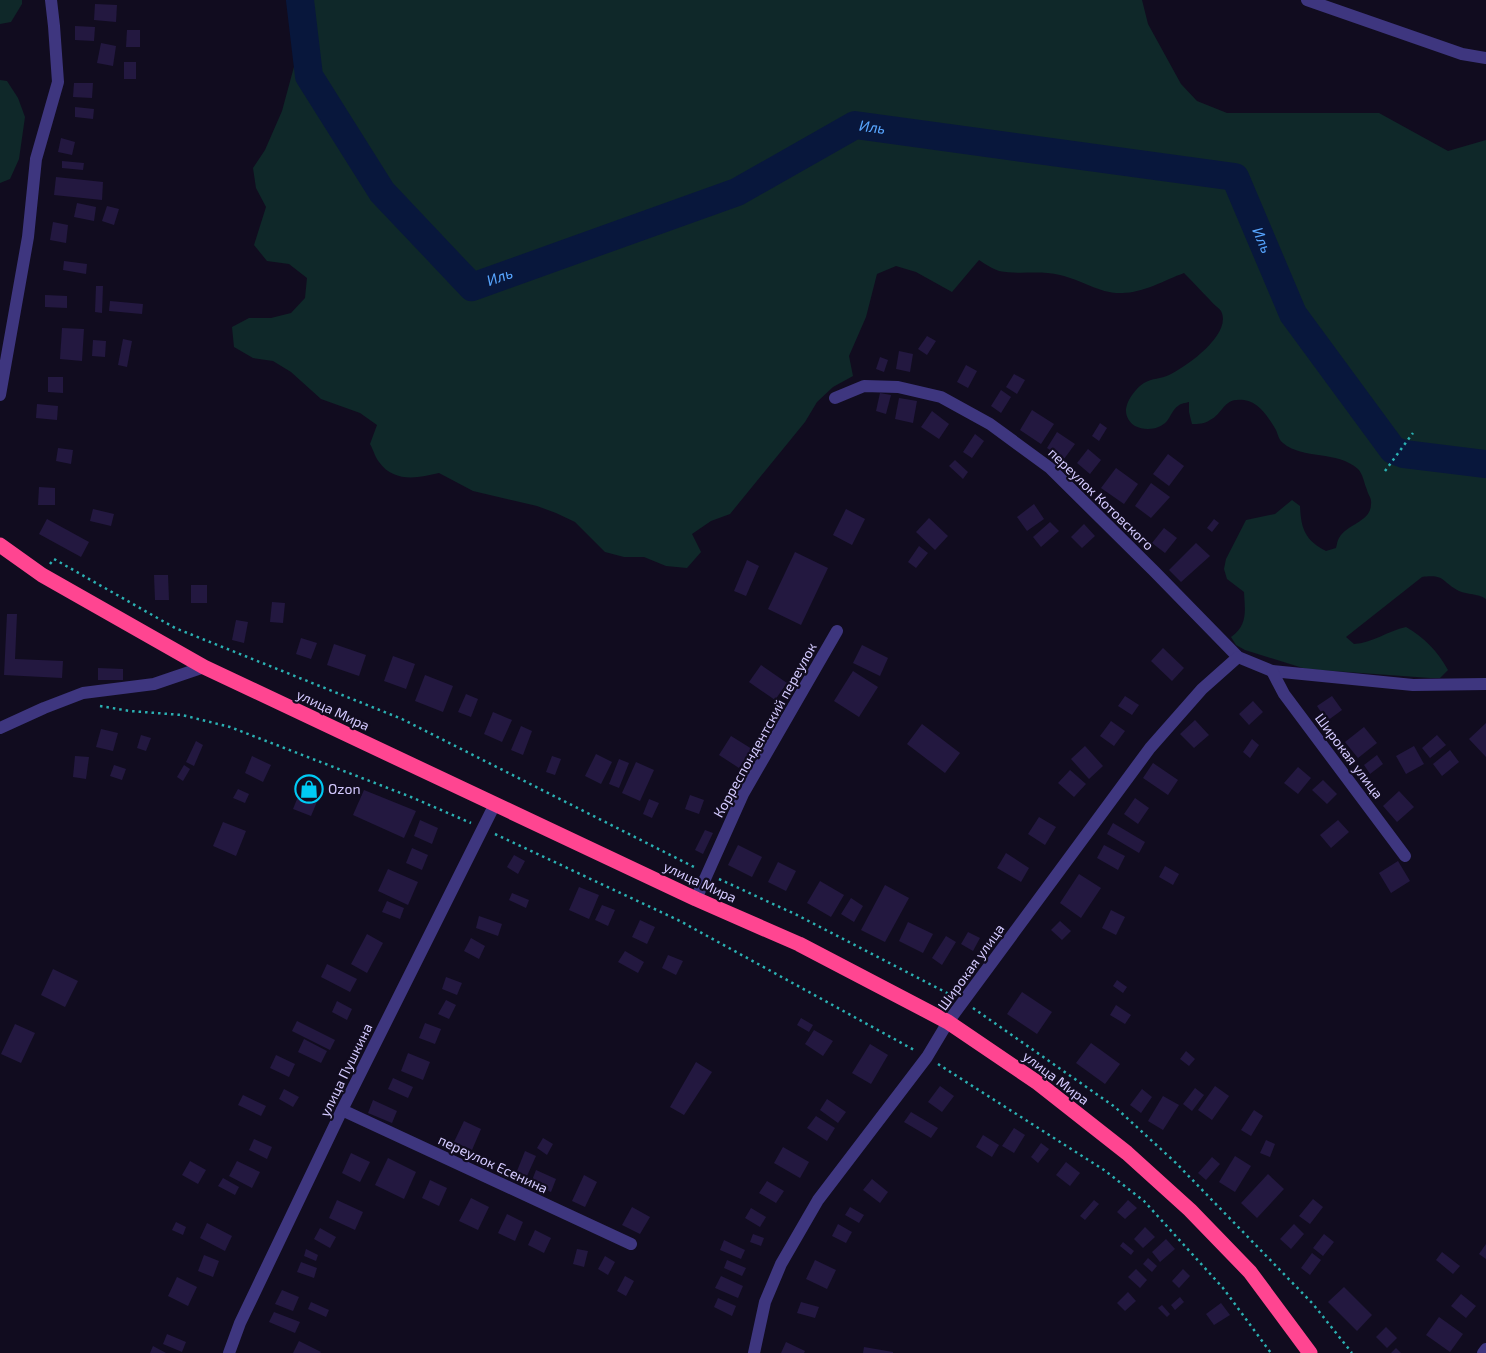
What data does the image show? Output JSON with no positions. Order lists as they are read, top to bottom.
{
  "streets": {
    "highway": ["улица Мира"],
    "street": [
      "переулок Котовского",
      "Корреспондентский переулок",
      "Широкая улица",
      "улица Пушкина",
      "переулок Есенина"
    ]
  },
  "crossings": [
    ["переулок Котовского", "Широкая улица"],
    ["улица Мира", "Корреспондентский переулок"],
    ["улица Мира", "Широкая улица"],
    ["улица Мира", "улица Пушкина"],
    ["улица Пушкина", "переулок Есенина"]
  ],
  "water": ["Иль"],
  "places": {
    "shop": ["Ozon"]
  }
}
